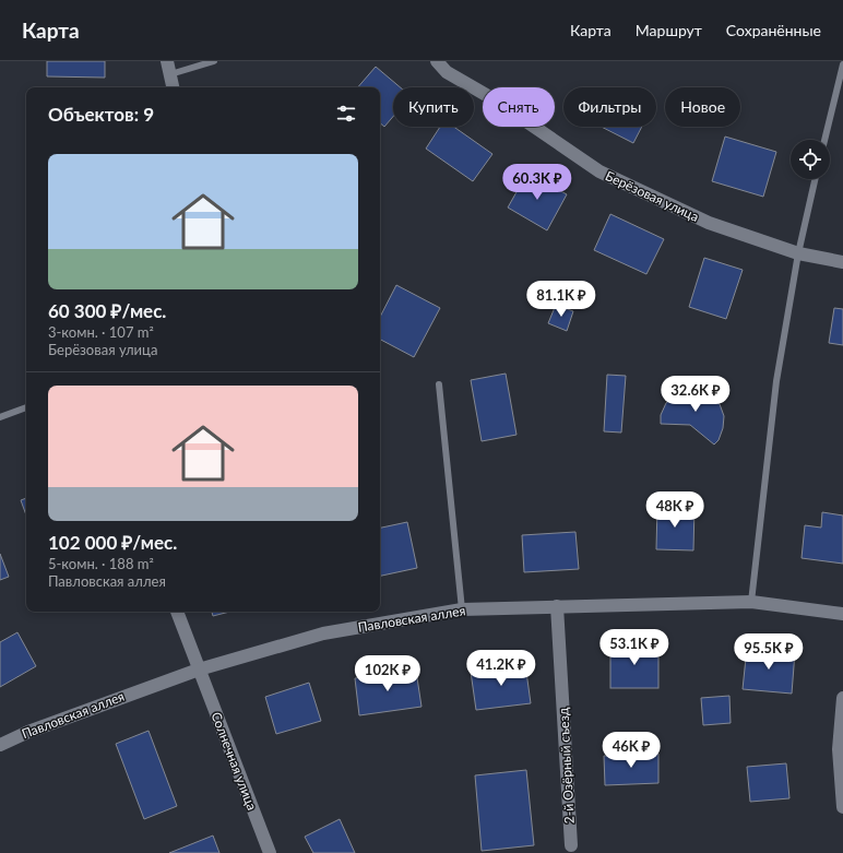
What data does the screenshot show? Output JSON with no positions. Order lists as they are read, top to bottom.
{
  "streets": {
    "street": [
      "Берёзовая улица",
      "Павловская аллея",
      "Солнечная улица",
      "2-й Озёрный съезд"
    ]
  },
  "crossings": [
    ["Павловская аллея", "Солнечная улица"],
    ["Павловская аллея", "2-й Озёрный съезд"]
  ],
  "page": {
    "header": "Карта",
    "nav": ["Карта", "Маршрут", "Сохранённые"],
    "chip": [
      "Купить",
      "Снять",
      "Фильтры",
      "Новое"
    ],
    "heading": "Объектов: 9",
    "list": [
      {
        "name": "60 300 ₽/мес.",
        "note": "3-комн. · 107 m² · Берёзовая улица"
      },
      {
        "name": "102 000 ₽/мес.",
        "note": "5-комн. · 188 m² · Павловская аллея"
      }
    ],
    "price": [
      "60.3K ₽",
      "81.1K ₽",
      "32.6K ₽",
      "48K ₽",
      "53.1K ₽",
      "95.5K ₽",
      "41.2K ₽",
      "102K ₽",
      "46K ₽"
    ]
  }
}
